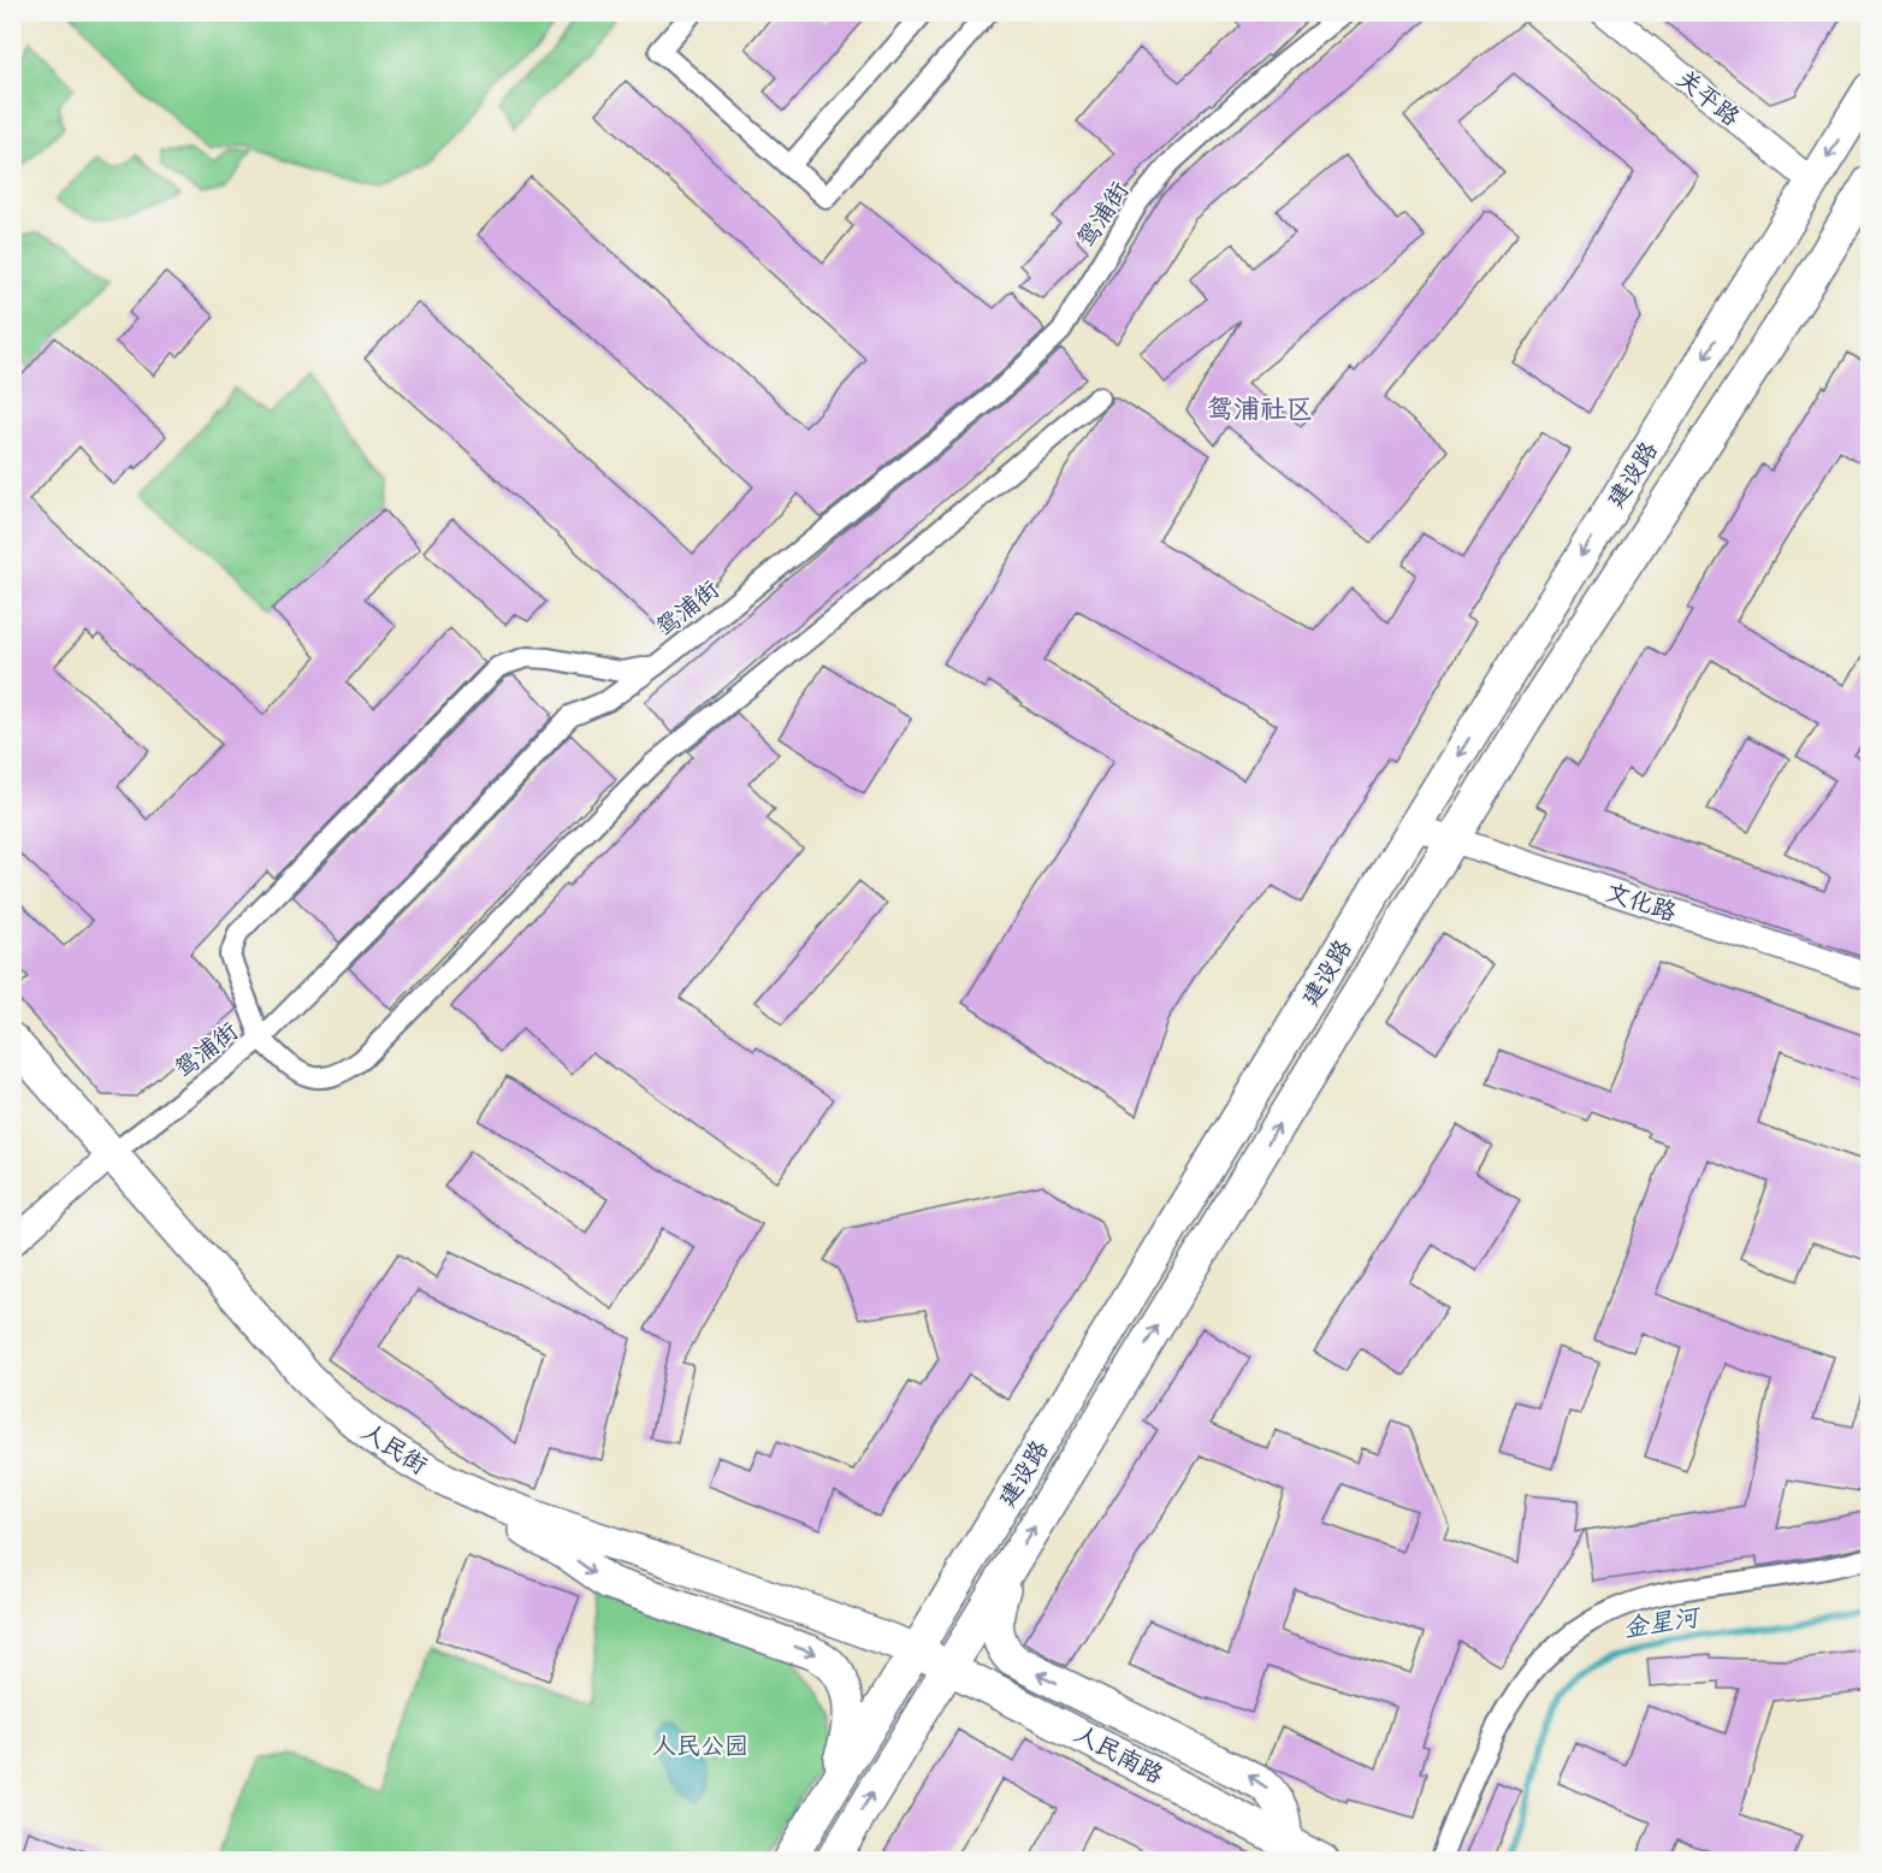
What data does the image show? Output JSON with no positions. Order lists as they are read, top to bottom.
{
  "streets": {
    "main road": ["建设路", "人民街", "人民南路"],
    "street": ["关平路", "鸳浦街", "文化路"]
  },
  "crossings": [
    ["关平路", "建设路"],
    ["鸳浦街", "人民街"],
    ["建设路", "文化路"],
    ["建设路", "人民街"],
    ["建设路", "人民南路"],
    ["人民街", "人民南路"]
  ],
  "districts": ["鸳浦社区"],
  "water": ["金星河"],
  "parks": ["人民公园"]
}
